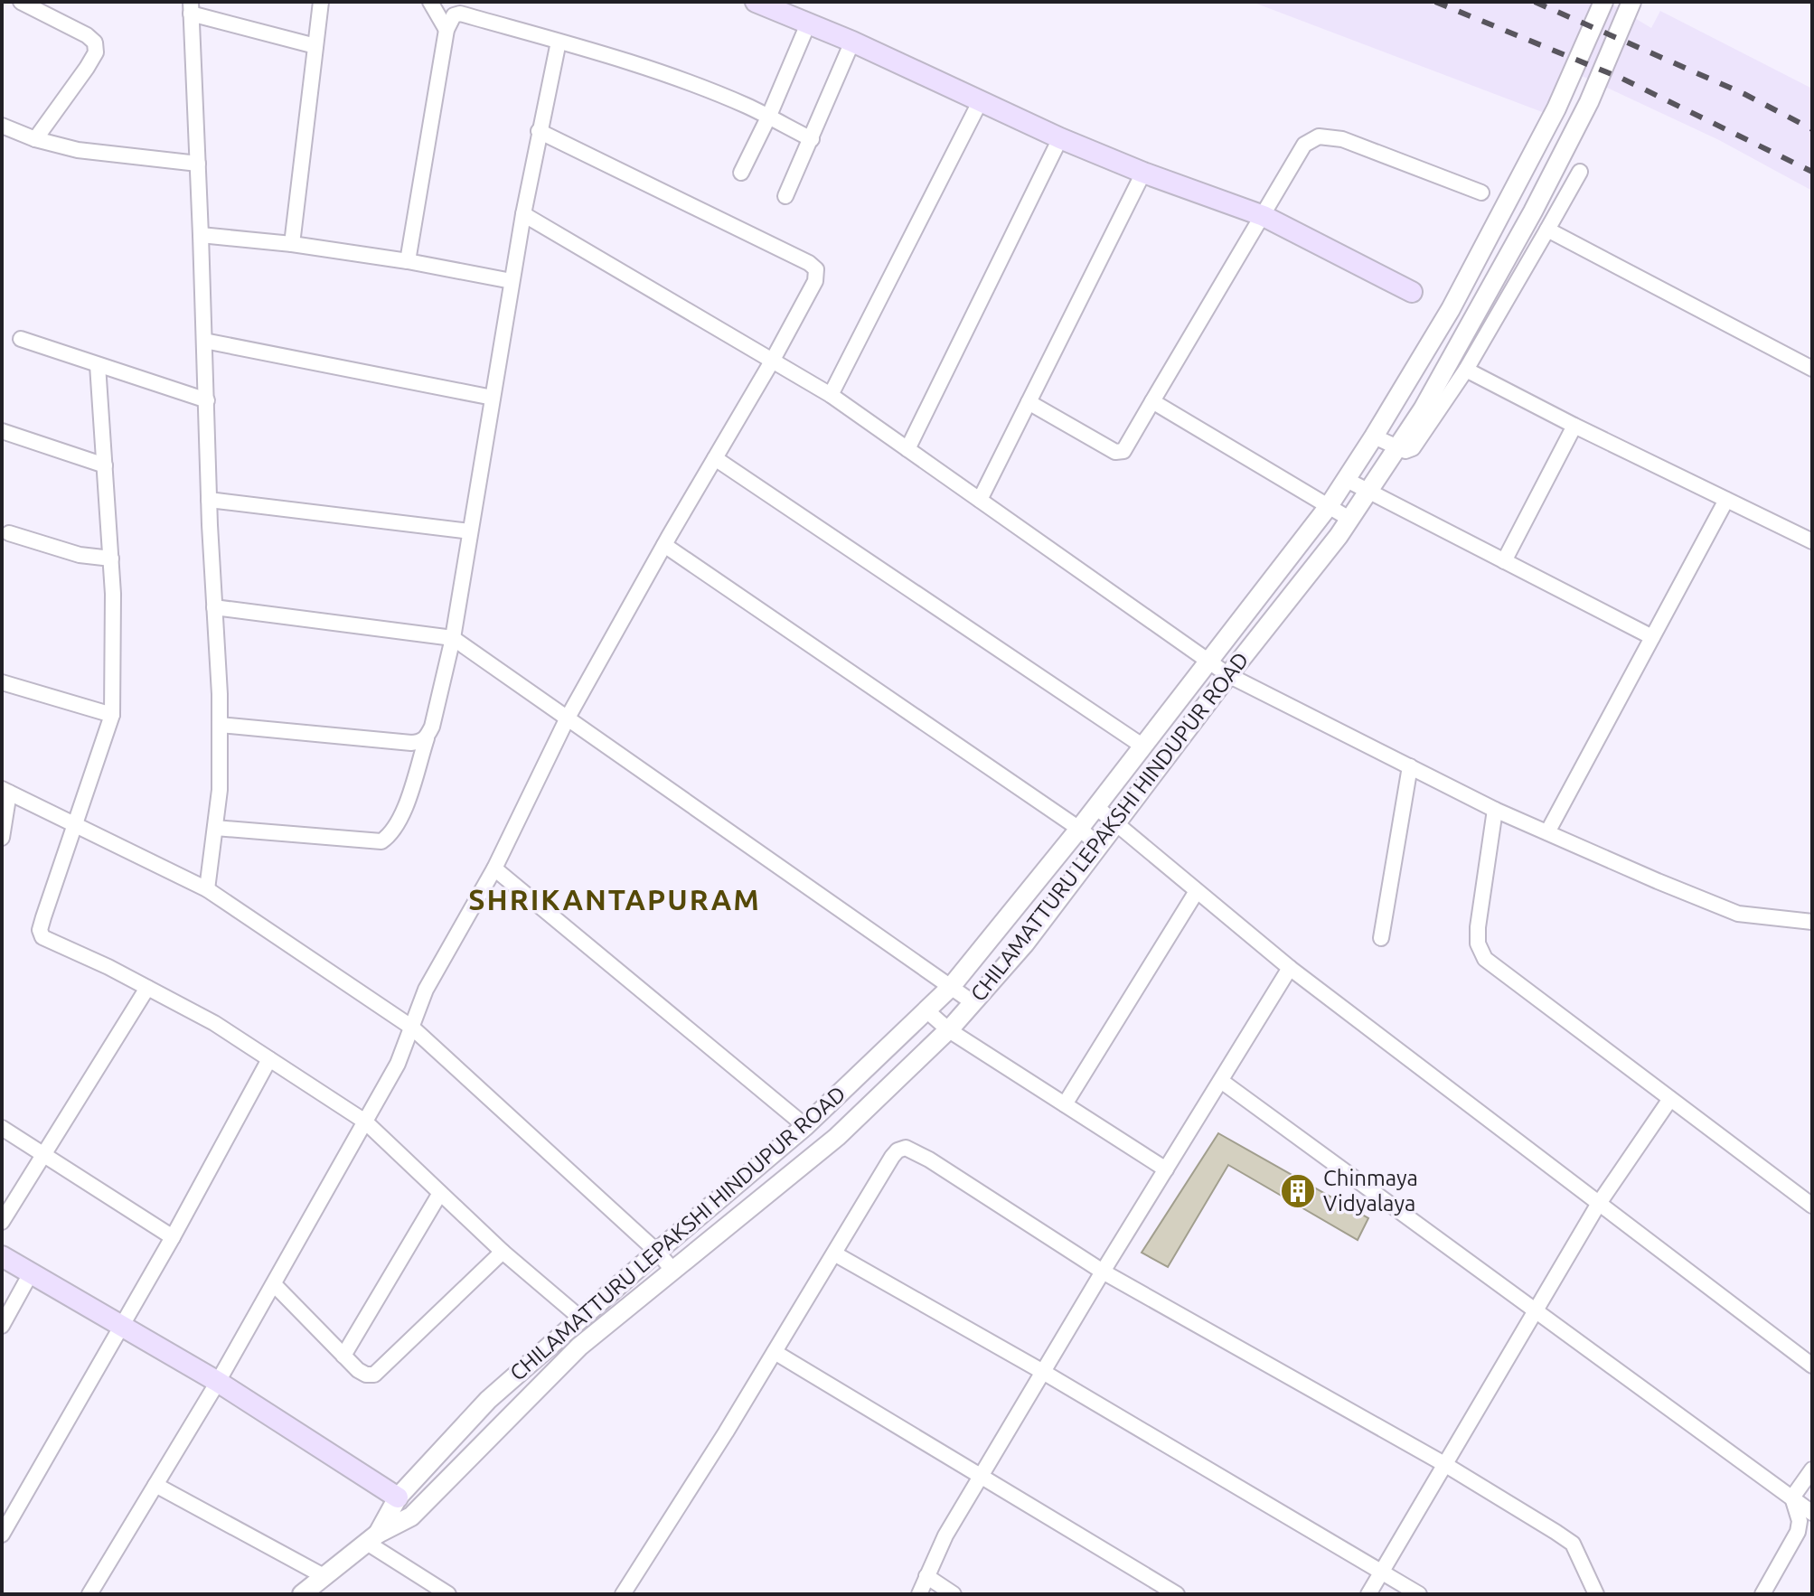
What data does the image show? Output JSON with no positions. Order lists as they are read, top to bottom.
{
  "streets": {
    "street": ["CHILAMATTURU LEPAKSHI HINDUPUR ROAD"]
  },
  "districts": ["SHRIKANTAPURAM"],
  "places": {
    "building": ["Chinmaya Vidyalaya"]
  }
}
